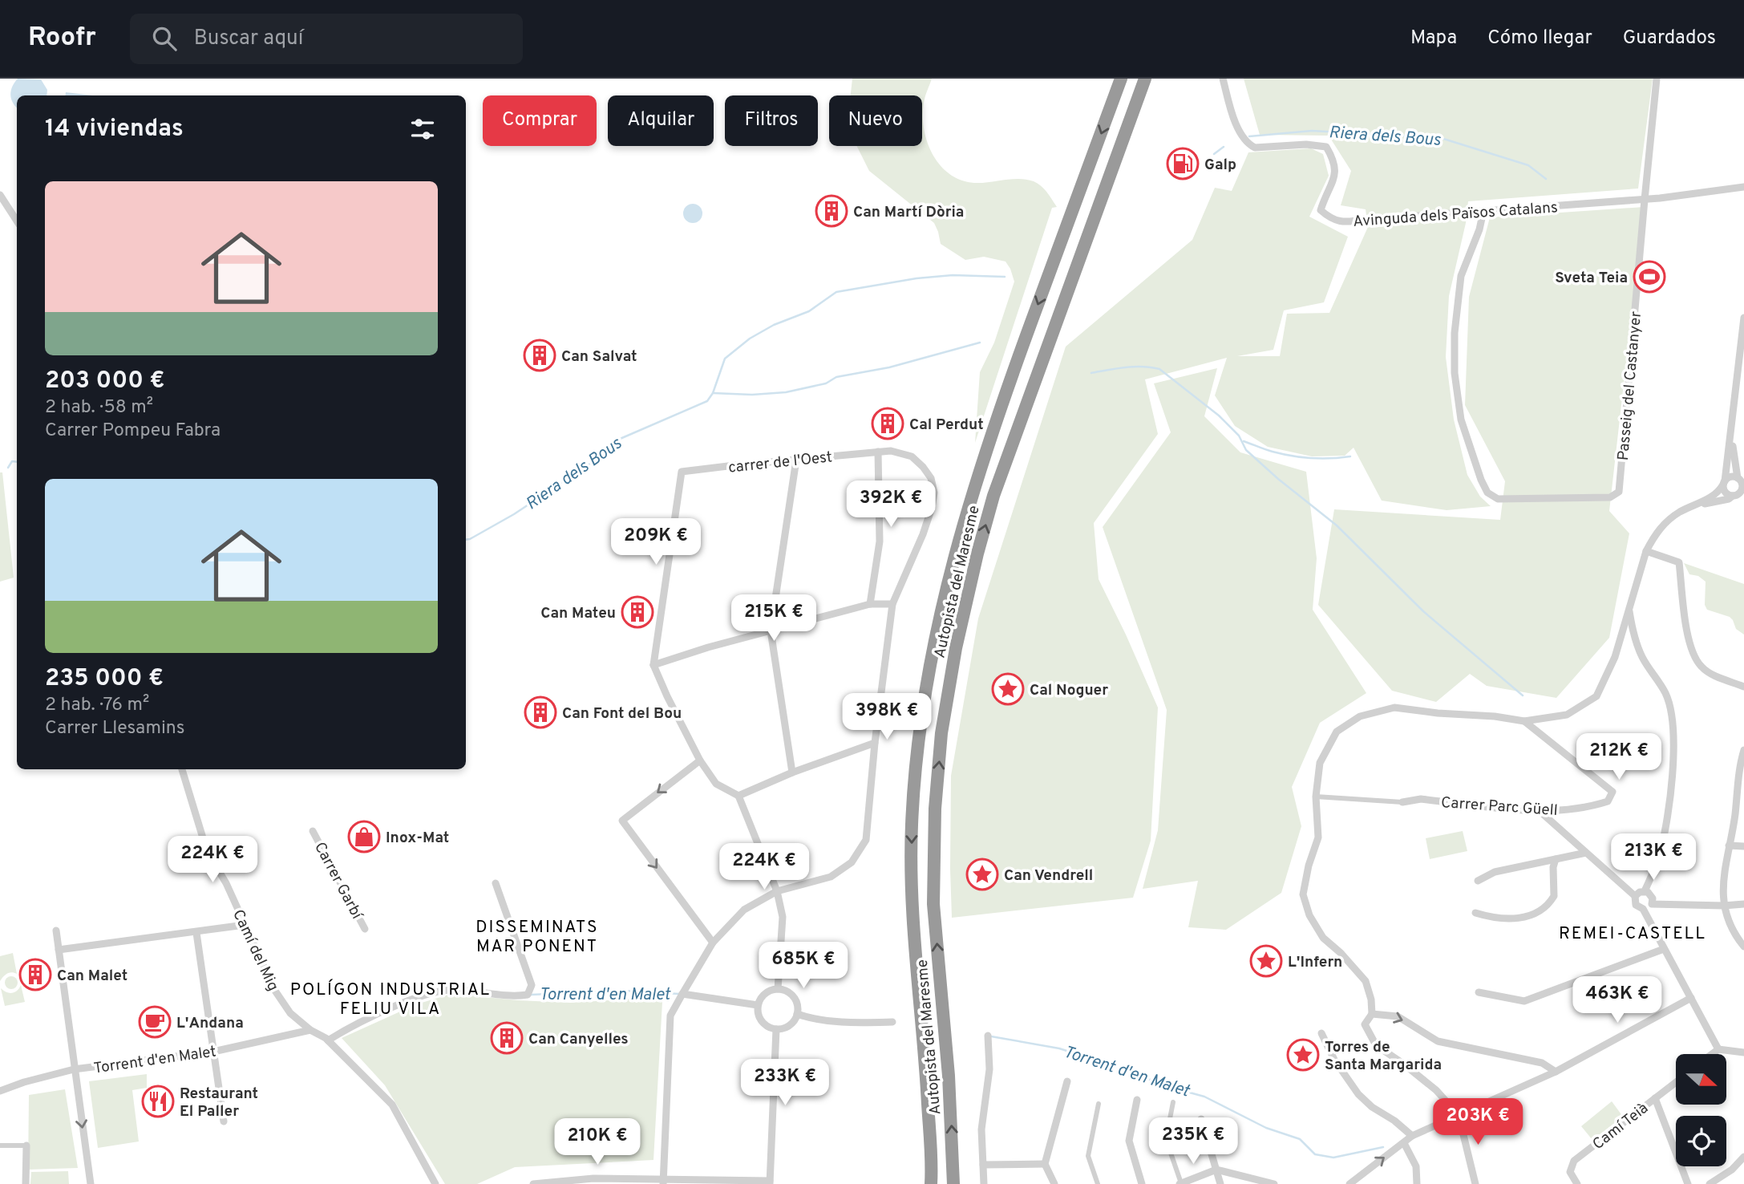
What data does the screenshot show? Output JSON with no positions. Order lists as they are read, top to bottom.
{
  "streets": {
    "highway": ["Autopista del Maresme"],
    "street": [
      "Avinguda dels Països Catalans",
      "Passeig del Castanyer",
      "carrer de l'Oest",
      "Carrer Parc Güell",
      "Carrer Garbí",
      "Camí del Mig",
      "Torrent d'en Malet",
      "Camí Teià"
    ]
  },
  "crossings": [
    ["Avinguda dels Països Catalans", "Passeig del Castanyer"],
    ["Camí del Mig", "Torrent d'en Malet"]
  ],
  "districts": ["DISSEMINATS MAR PONENT", "REMEI-CASTELL", "POLÍGON INDUSTRIAL FELIU VILA"],
  "water": ["Riera dels Bous", "Torrent d'en Malet"],
  "places": {
    "fuel station": ["Galp"],
    "building": [
      "Can Martí Dòria",
      "Can Salvat",
      "Cal Perdut",
      "Can Mateu",
      "Can Font del Bou",
      "Can Malet",
      "Can Canyelles"
    ],
    "sports": ["Sveta Teia"],
    "place": [
      "Cal Noguer",
      "Can Vendrell",
      "L'Infern",
      "Torres de Santa Margarida"
    ],
    "shop": ["Inox-Mat"],
    "cafe": ["L'Andana"],
    "restaurant": ["Restaurant El Paller"]
  },
  "north": "right",
  "page": {
    "header": "Roofr",
    "search": "Buscar aquí",
    "nav": ["Mapa", "Cómo llegar", "Guardados"],
    "chip": [
      "Comprar",
      "Alquilar",
      "Filtros",
      "Nuevo"
    ],
    "heading": "14 viviendas",
    "list": [
      {
        "name": "203 000 €",
        "note": "2 hab. · 58 m² · Carrer Pompeu Fabra"
      },
      {
        "name": "235 000 €",
        "note": "2 hab. · 76 m² · Carrer Llesamins"
      }
    ],
    "price": [
      "392K €",
      "209K €",
      "215K €",
      "398K €",
      "212K €",
      "213K €",
      "224K €",
      "224K €",
      "685K €",
      "463K €",
      "233K €",
      "203K €",
      "235K €",
      "210K €"
    ]
  }
}
